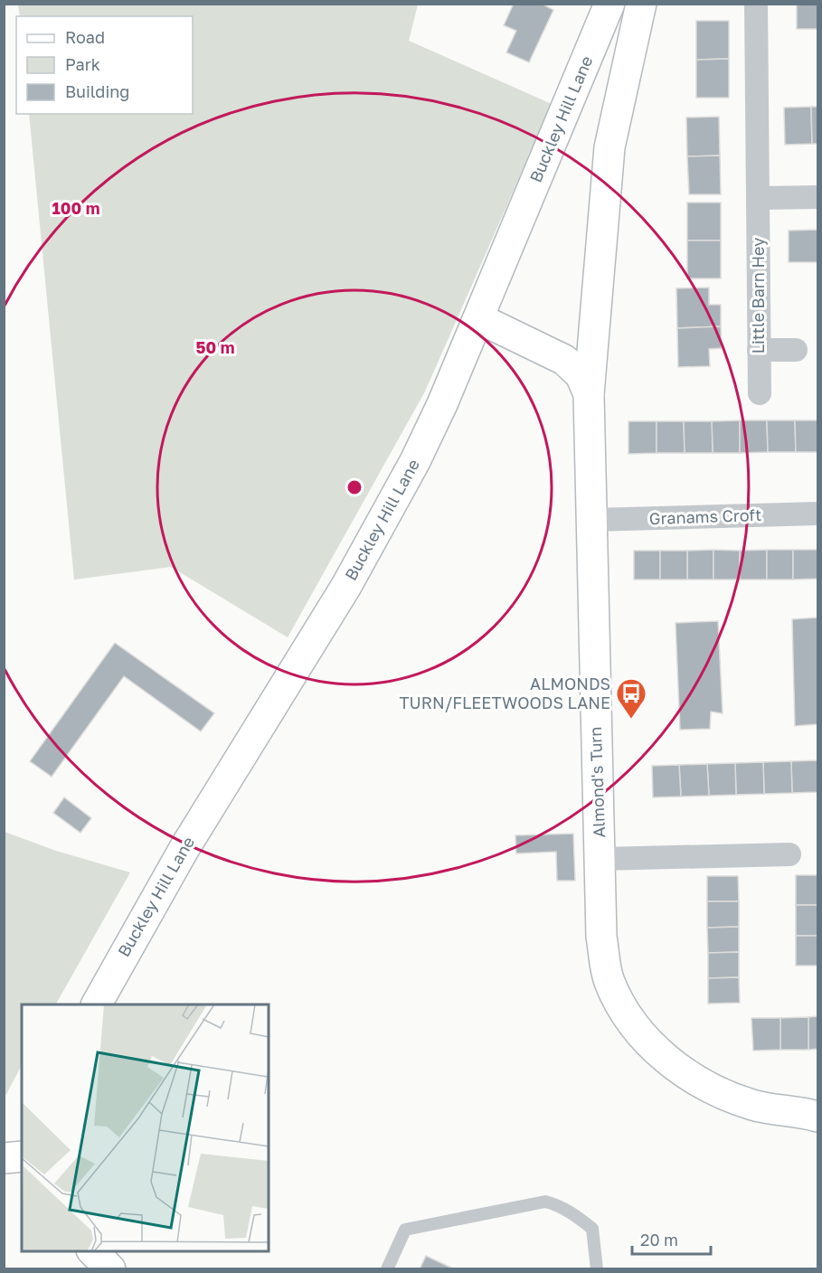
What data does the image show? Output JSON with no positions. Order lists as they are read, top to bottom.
{
  "streets": {
    "street": [
      "Buckley Hill Lane",
      "Little Barn Hey",
      "Granams Croft",
      "Almond's Turn"
    ]
  },
  "crossings": [
    ["Buckley Hill Lane", "Almond's Turn"],
    ["Granams Croft", "Almond's Turn"]
  ],
  "places": {
    "bus stop": ["ALMONDS TURN/FLEETWOODS LANE"]
  },
  "legend": ["Road", "Park", "Building"],
  "scale_bar": "20 m",
  "rings": ["100 m", "50 m"]
}
